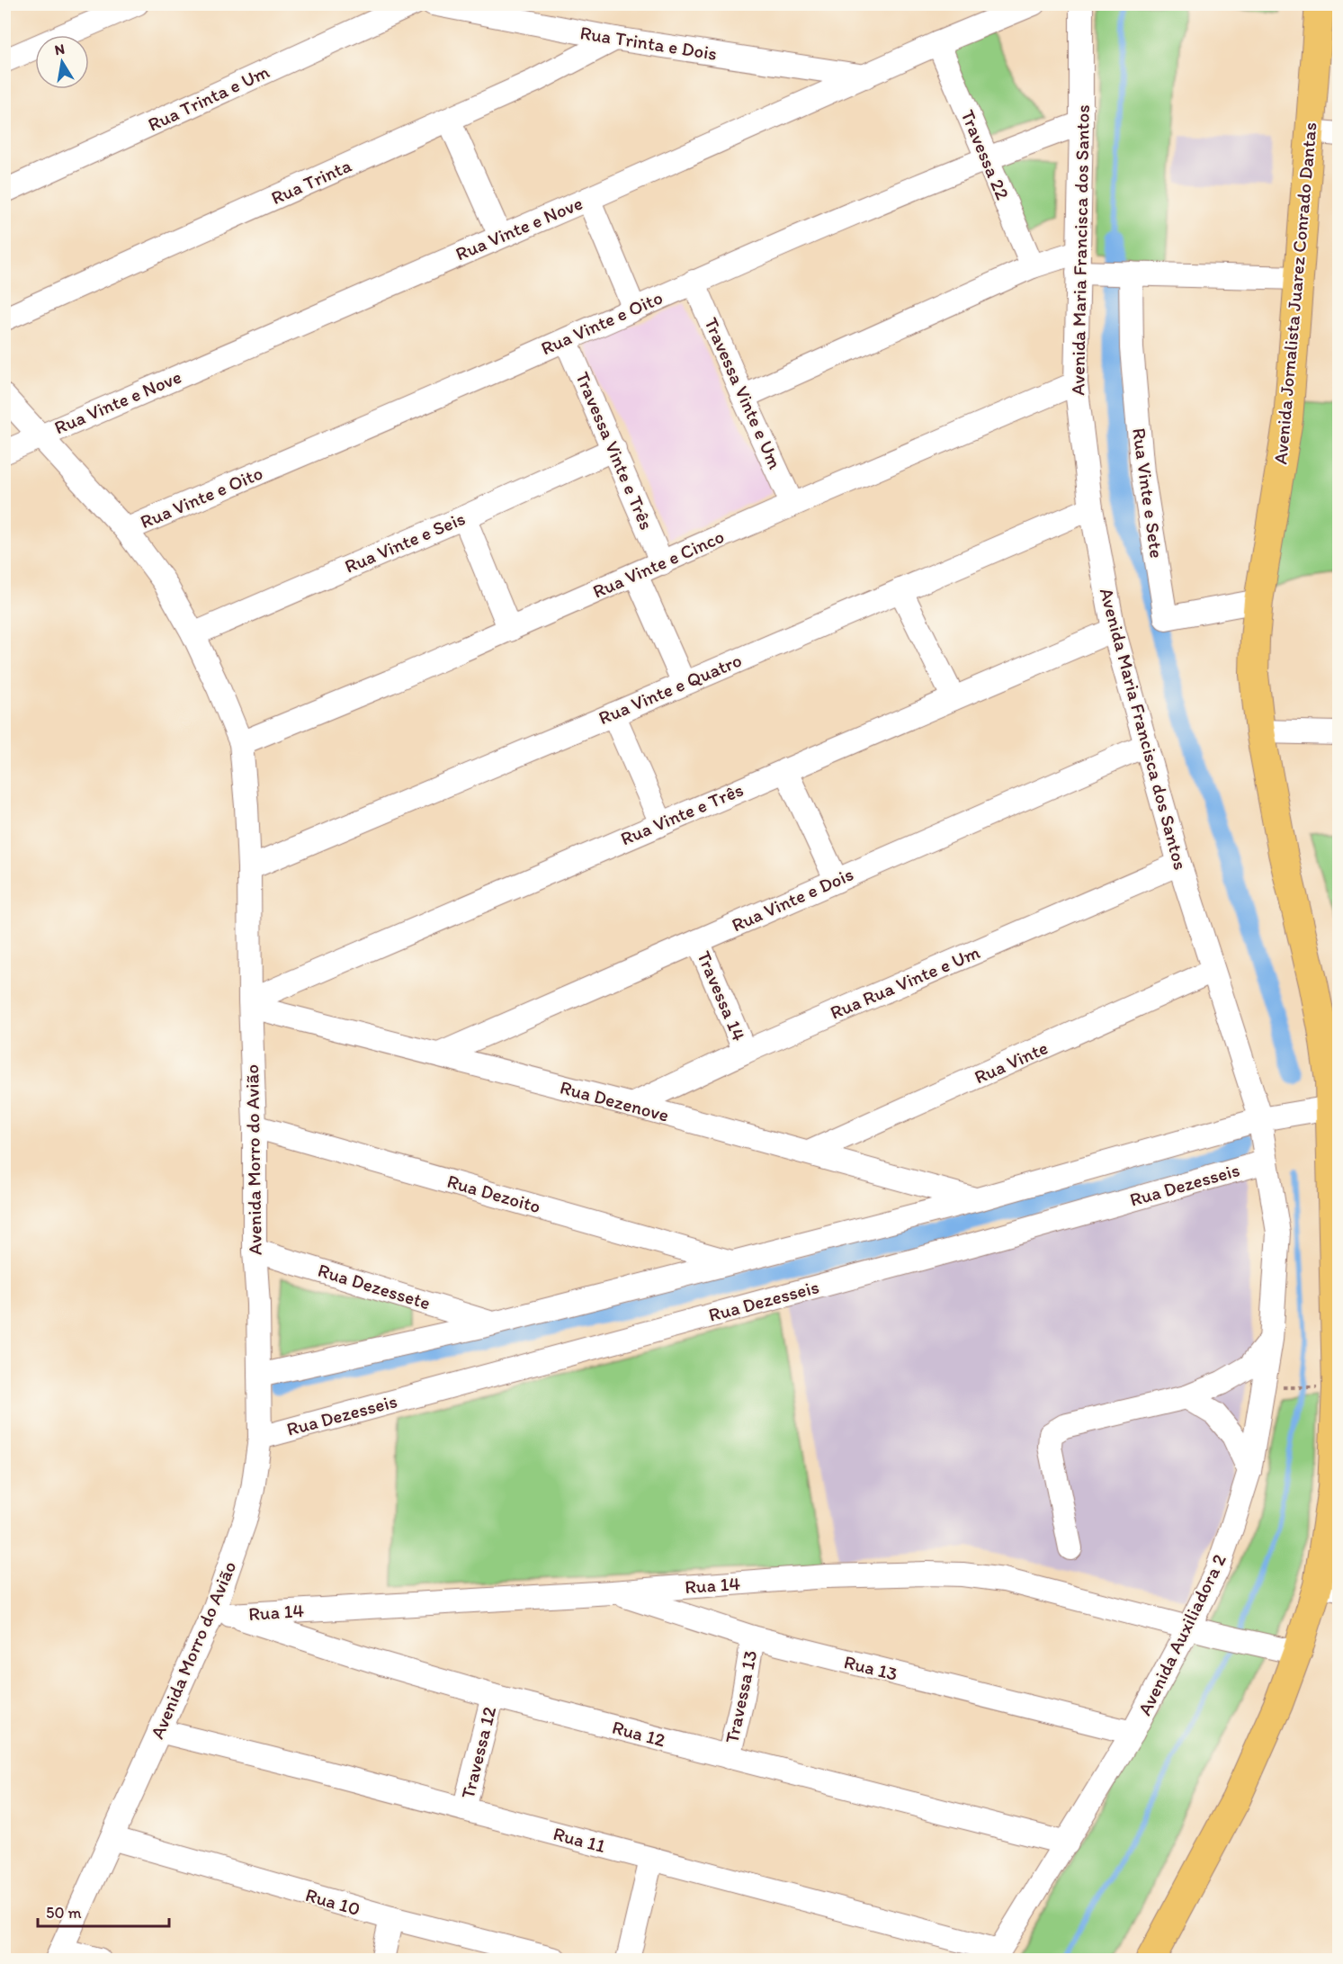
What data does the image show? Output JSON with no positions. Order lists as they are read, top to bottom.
{
  "streets": {
    "main road": ["Avenida Jornalista Juarez Conrado Dantas"],
    "street": [
      "Rua Trinta e Dois",
      "Rua Trinta e Um",
      "Travessa 22",
      "Rua Trinta",
      "Rua Vinte e Nove",
      "Avenida Maria Francisca dos Santos",
      "Rua Vinte e Oito",
      "Travessa Vinte e Um",
      "Travessa Vinte e Três",
      "Rua Vinte e Sete",
      "Rua Vinte e Seis",
      "Rua Vinte e Cinco",
      "Rua Vinte e Quatro",
      "Rua Vinte e Três",
      "Rua Vinte e Dois",
      "Rua Rua Vinte e Um",
      "Travessa 14",
      "Rua Vinte",
      "Rua Dezenove",
      "Avenida Morro do Avião",
      "Rua Dezesseis",
      "Rua Dezoito",
      "Rua Dezessete",
      "Rua 14",
      "Avenida Auxiliadora 2",
      "Rua 13",
      "Travessa 13",
      "Rua 12",
      "Travessa 12",
      "Rua 11",
      "Rua 10"
    ]
  },
  "crossings": [
    ["Rua Trinta e Dois", "Rua Trinta"],
    ["Rua Trinta e Dois", "Rua Vinte e Nove"],
    ["Travessa 22", "Rua Vinte e Nove"],
    ["Travessa 22", "Rua Vinte e Oito"],
    ["Rua Vinte e Nove", "Avenida Morro do Avião"],
    ["Avenida Maria Francisca dos Santos", "Rua Vinte e Oito"],
    ["Avenida Maria Francisca dos Santos", "Rua Vinte e Cinco"],
    ["Avenida Maria Francisca dos Santos", "Rua Vinte e Quatro"],
    ["Avenida Maria Francisca dos Santos", "Rua Vinte e Três"],
    ["Avenida Maria Francisca dos Santos", "Rua Vinte e Dois"],
    ["Avenida Maria Francisca dos Santos", "Rua Rua Vinte e Um"],
    ["Avenida Maria Francisca dos Santos", "Rua Vinte"],
    ["Avenida Maria Francisca dos Santos", "Avenida Auxiliadora 2"],
    ["Avenida Jornalista Juarez Conrado Dantas", "Rua Vinte e Sete"],
    ["Avenida Jornalista Juarez Conrado Dantas", "Rua 14"],
    ["Rua Vinte e Oito", "Travessa Vinte e Um"],
    ["Rua Vinte e Oito", "Travessa Vinte e Três"],
    ["Rua Vinte e Oito", "Avenida Morro do Avião"],
    ["Travessa Vinte e Um", "Rua Vinte e Cinco"],
    ["Travessa Vinte e Três", "Rua Vinte e Seis"],
    ["Travessa Vinte e Três", "Rua Vinte e Cinco"],
    ["Rua Vinte e Seis", "Avenida Morro do Avião"],
    ["Rua Vinte e Cinco", "Avenida Morro do Avião"],
    ["Rua Vinte e Quatro", "Avenida Morro do Avião"],
    ["Rua Vinte e Três", "Rua Dezenove"],
    ["Rua Vinte e Três", "Avenida Morro do Avião"],
    ["Rua Vinte e Dois", "Travessa 14"],
    ["Rua Vinte e Dois", "Rua Dezenove"],
    ["Rua Rua Vinte e Um", "Travessa 14"],
    ["Rua Rua Vinte e Um", "Rua Dezenove"],
    ["Rua Vinte", "Rua Dezenove"],
    ["Rua Dezenove", "Avenida Morro do Avião"],
    ["Avenida Morro do Avião", "Rua Dezesseis"],
    ["Avenida Morro do Avião", "Rua Dezoito"],
    ["Avenida Morro do Avião", "Rua Dezessete"],
    ["Avenida Morro do Avião", "Rua 14"],
    ["Avenida Morro do Avião", "Rua 12"],
    ["Avenida Morro do Avião", "Rua 11"],
    ["Avenida Morro do Avião", "Rua 10"],
    ["Rua Dezesseis", "Avenida Auxiliadora 2"],
    ["Rua 14", "Avenida Auxiliadora 2"],
    ["Rua 14", "Rua 13"],
    ["Rua 14", "Rua 12"],
    ["Avenida Auxiliadora 2", "Rua 13"],
    ["Avenida Auxiliadora 2", "Rua 12"],
    ["Avenida Auxiliadora 2", "Rua 11"],
    ["Rua 13", "Travessa 13"],
    ["Travessa 13", "Rua 12"],
    ["Rua 12", "Travessa 12"],
    ["Travessa 12", "Rua 11"]
  ],
  "scale_bar": "50 m",
  "north": "top"
}
